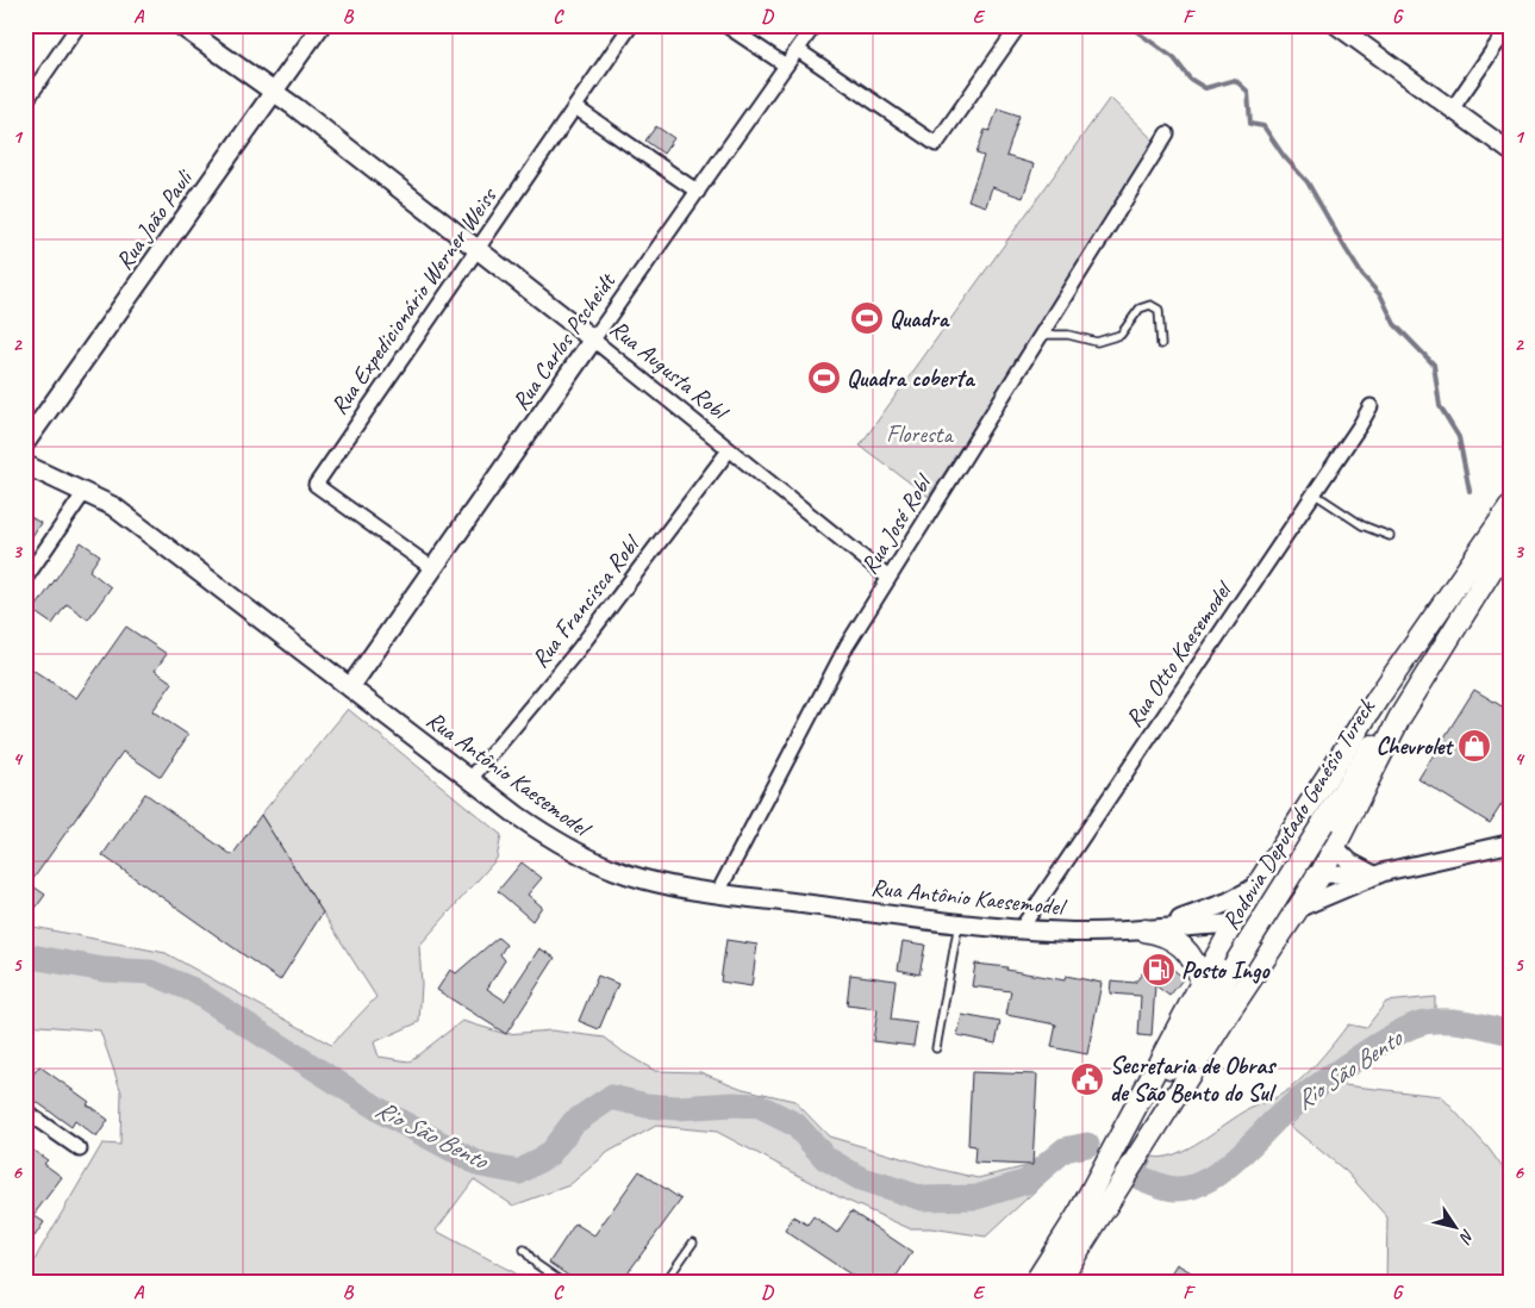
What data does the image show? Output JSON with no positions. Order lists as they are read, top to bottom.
{
  "streets": {
    "main road": [
      "Rua João Pauli",
      "Rua Carlos Pscheidt",
      "Rua Augusta Robl",
      "Rua Antônio Kaesemodel",
      "Rodovia Deputado Genésio Tureck"
    ],
    "street": [
      "Rua Expedicionário Werner Weiss",
      "Rua José Robl",
      "Rua Francisca Robl",
      "Rua Otto Kaesemodel"
    ]
  },
  "crossings": [
    ["Rua João Pauli", "Rua Augusta Robl"],
    ["Rua Expedicionário Werner Weiss", "Rua Carlos Pscheidt"],
    ["Rua Expedicionário Werner Weiss", "Rua Augusta Robl"],
    ["Rua Carlos Pscheidt", "Rua Augusta Robl"],
    ["Rua Carlos Pscheidt", "Rua Antônio Kaesemodel"],
    ["Rua Augusta Robl", "Rua José Robl"],
    ["Rua Augusta Robl", "Rua Francisca Robl"],
    ["Rua José Robl", "Rua Antônio Kaesemodel"],
    ["Rua Francisca Robl", "Rua Antônio Kaesemodel"],
    ["Rua Otto Kaesemodel", "Rua Antônio Kaesemodel"]
  ],
  "water": ["Rio São Bento"],
  "parks": ["Floresta"],
  "places": {
    "sports": ["Quadra", "Quadra coberta"],
    "shop": ["Chevrolet"],
    "fuel station": ["Posto Ingo"],
    "public building": ["Secretaria de Obras de São Bento do Sul"]
  },
  "north": "bottom right",
  "grid": {
    "columns": [
      "A",
      "B",
      "C",
      "D",
      "E",
      "F",
      "G"
    ],
    "rows": [
      "1",
      "2",
      "3",
      "4",
      "5",
      "6"
    ]
  }
}
